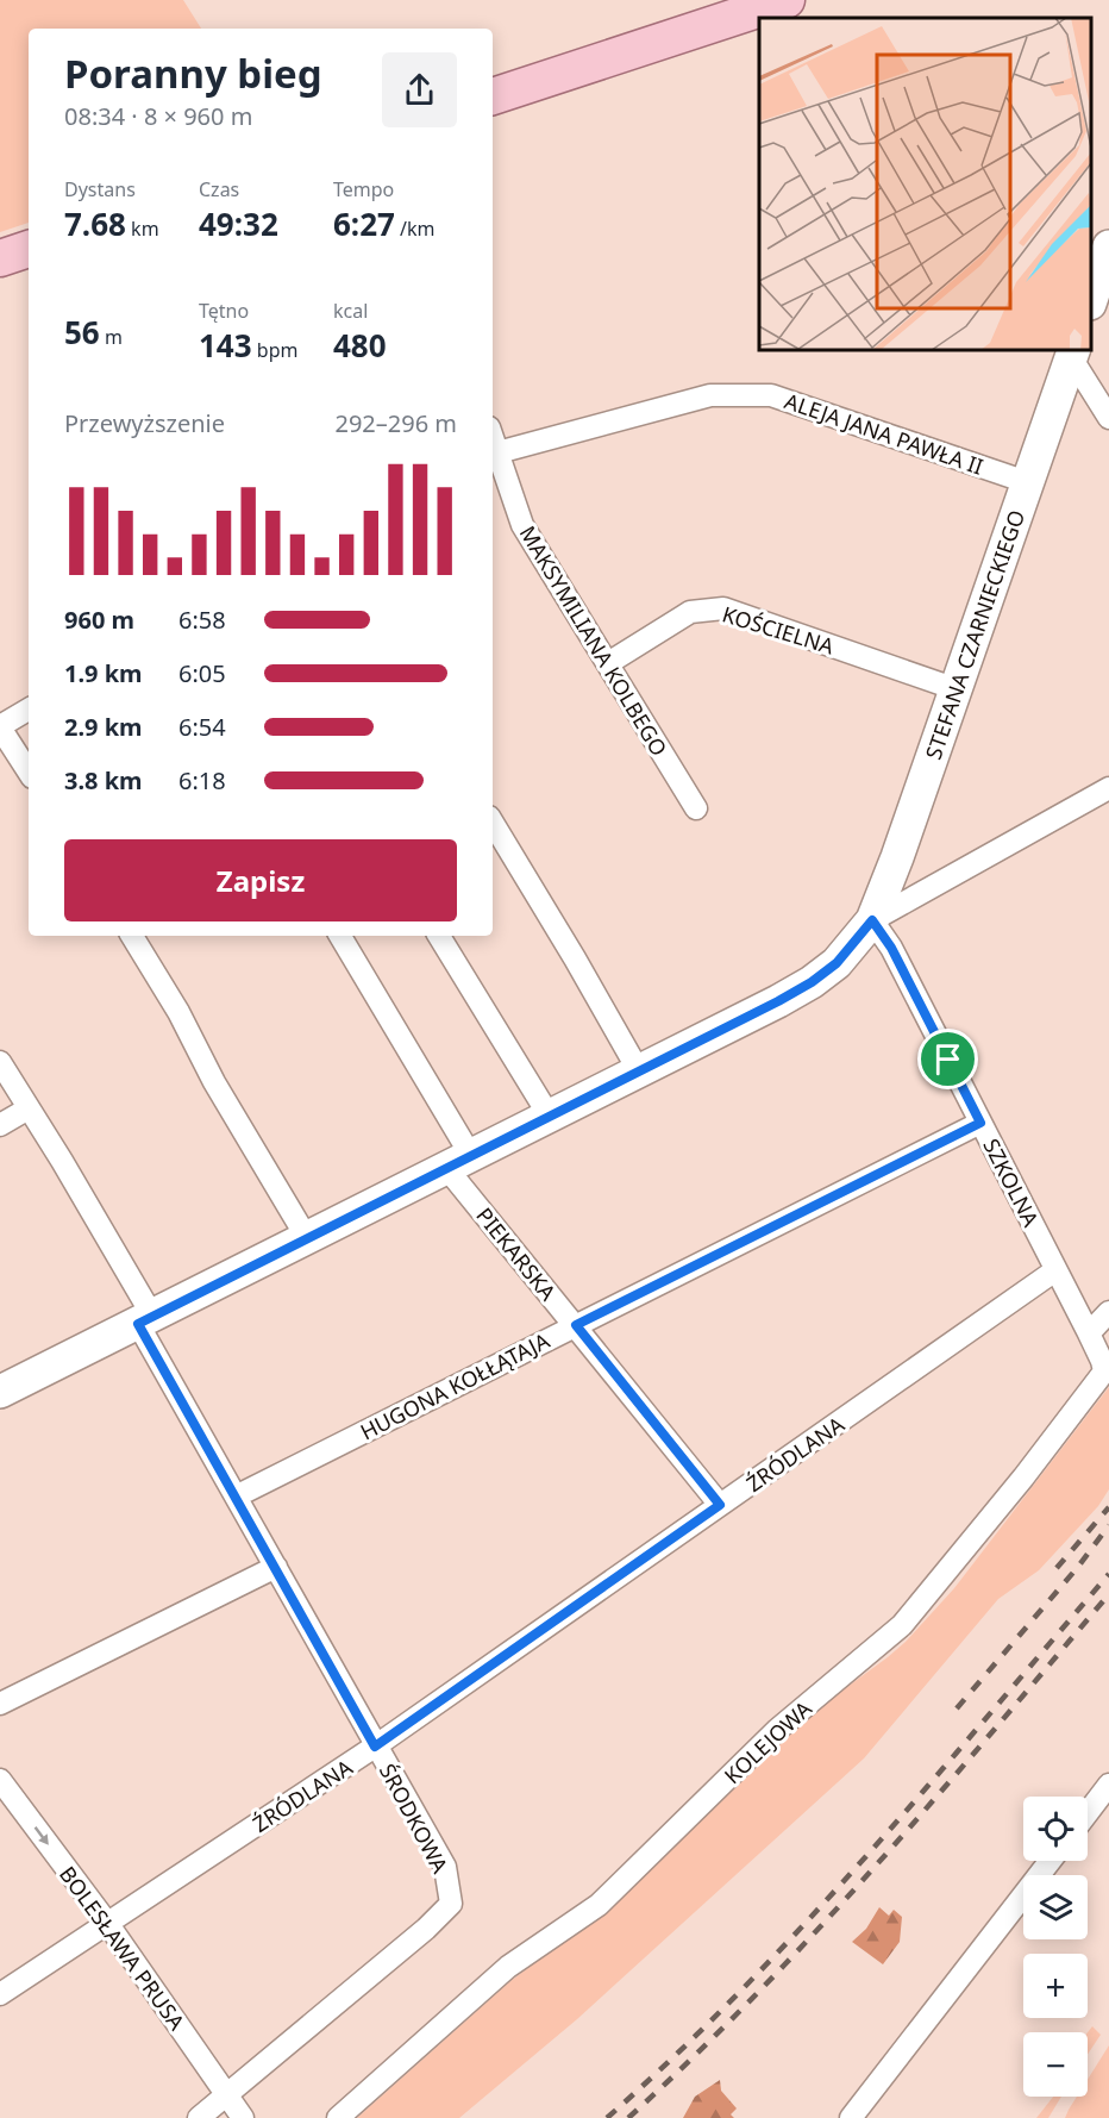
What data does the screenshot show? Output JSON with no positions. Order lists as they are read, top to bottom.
{
  "streets": {
    "street": [
      "ALEJA JANA PAWŁA II",
      "KOŚCIELNA",
      "STEFANA CZARNIECKIEGO",
      "MAKSYMILIANA KOLBEGO",
      "SZKOLNA",
      "PIEKARSKA",
      "HUGONA KOŁŁĄTAJA",
      "ŹRÓDLANA",
      "KOLEJOWA",
      "ŚRODKOWA",
      "BOLESŁAWA PRUSA"
    ]
  },
  "crossings": [
    ["ALEJA JANA PAWŁA II", "STEFANA CZARNIECKIEGO"],
    ["ALEJA JANA PAWŁA II", "MAKSYMILIANA KOLBEGO"],
    ["KOŚCIELNA", "STEFANA CZARNIECKIEGO"],
    ["KOŚCIELNA", "MAKSYMILIANA KOLBEGO"],
    ["STEFANA CZARNIECKIEGO", "SZKOLNA"],
    ["STEFANA CZARNIECKIEGO", "PIEKARSKA"],
    ["STEFANA CZARNIECKIEGO", "ŚRODKOWA"],
    ["SZKOLNA", "HUGONA KOŁŁĄTAJA"],
    ["SZKOLNA", "ŹRÓDLANA"],
    ["SZKOLNA", "KOLEJOWA"],
    ["PIEKARSKA", "HUGONA KOŁŁĄTAJA"],
    ["PIEKARSKA", "ŹRÓDLANA"],
    ["HUGONA KOŁŁĄTAJA", "ŚRODKOWA"],
    ["ŹRÓDLANA", "ŚRODKOWA"],
    ["ŹRÓDLANA", "BOLESŁAWA PRUSA"],
    ["ŚRODKOWA", "BOLESŁAWA PRUSA"]
  ],
  "one_way": ["BOLESŁAWA PRUSA"],
  "page": {
    "heading": ["Poranny bieg", "08:34 · 8 × 960 m"],
    "stats": [
      ["Dystans", "7.68 km"],
      ["Czas", "49:32"],
      ["Tempo", "6:27 /km"],
      ["56 m"],
      ["Tętno", "143 bpm"],
      ["kcal", "480"]
    ],
    "chart": ["Przewyższenie", "292–296 m"],
    "list": [
      {
        "name": "960 m",
        "note": "6:58"
      },
      {
        "name": "1.9 km",
        "note": "6:05"
      },
      {
        "name": "2.9 km",
        "note": "6:54"
      },
      {
        "name": "3.8 km",
        "note": "6:18"
      }
    ],
    "buttons": "Zapisz",
    "map_buttons": ["+", "−"]
  }
}
